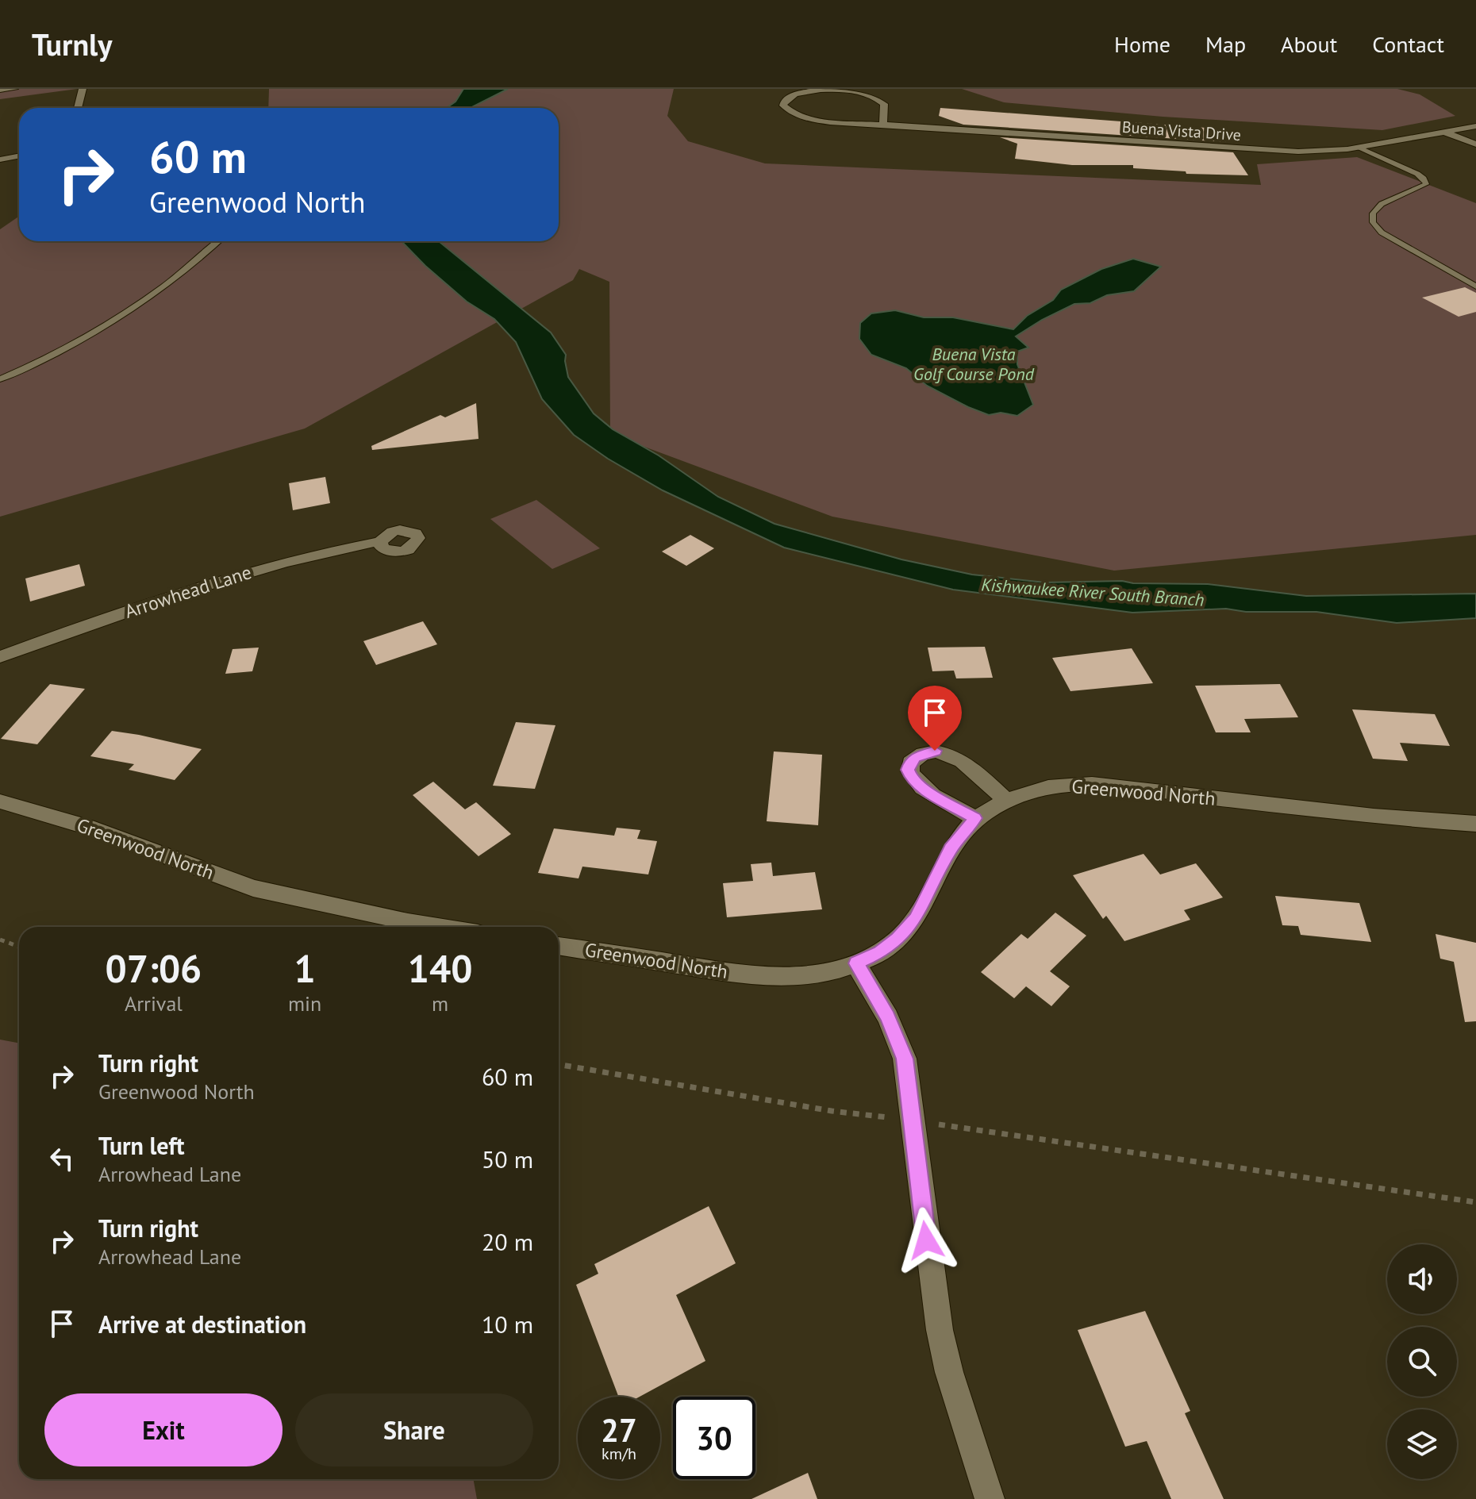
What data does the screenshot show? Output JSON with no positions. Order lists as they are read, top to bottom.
{
  "streets": {
    "street": ["Buena Vista Drive", "Arrowhead Lane", "Greenwood North"]
  },
  "water": ["Buena Vista Golf Course Pond", "Kishwaukee River South Branch"],
  "page": {
    "header": "Turnly",
    "nav": [
      "Home",
      "Map",
      "About",
      "Contact"
    ],
    "turn": ["60 m", "Greenwood North"],
    "eta": [
      "07:06",
      "Arrival",
      "1",
      "min",
      "140",
      "m"
    ],
    "list": [
      {
        "name": "Turn right",
        "note": "Greenwood North",
        "value": "60 m"
      },
      {
        "name": "Turn left",
        "note": "Arrowhead Lane",
        "value": "50 m"
      },
      {
        "name": "Turn right",
        "note": "Arrowhead Lane",
        "value": "20 m"
      },
      {
        "name": "Arrive at destination",
        "value": "10 m"
      }
    ],
    "buttons": ["Exit", "Share"],
    "speed": "27 km/h",
    "limit": "30"
  }
}
